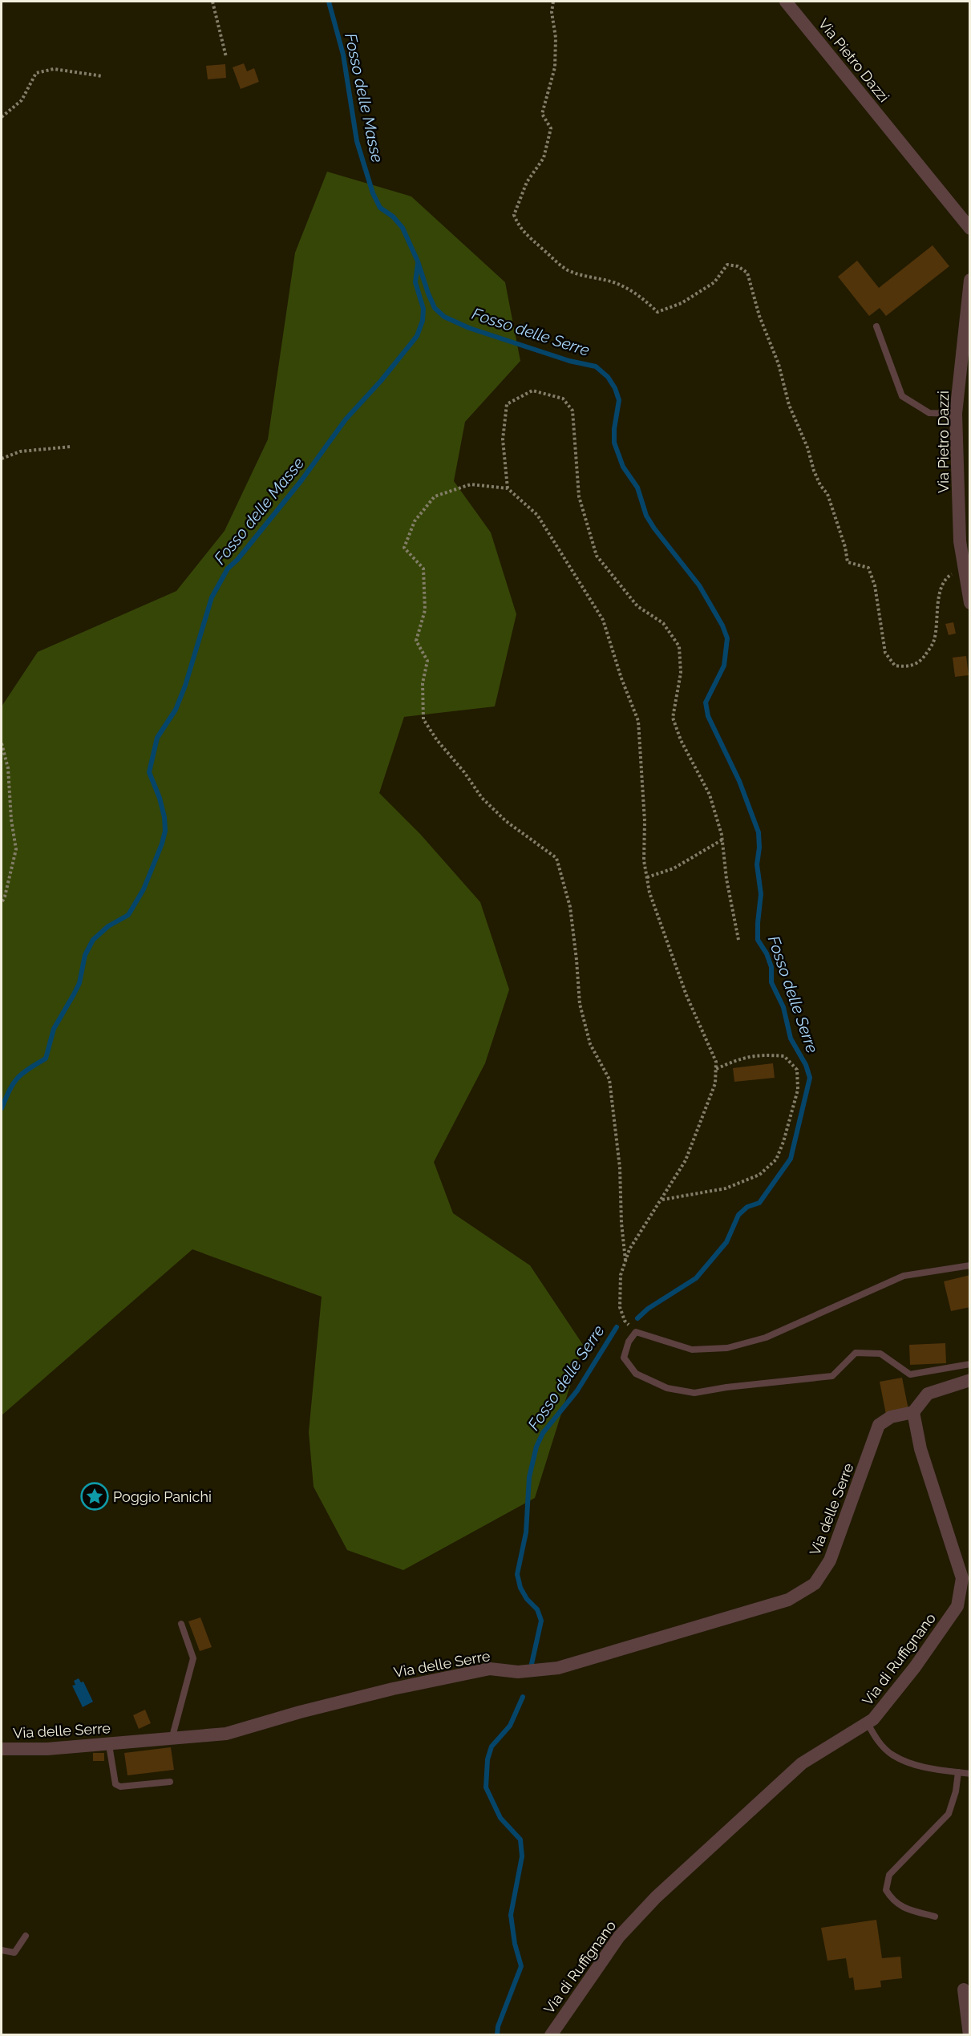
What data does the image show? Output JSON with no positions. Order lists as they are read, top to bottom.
{
  "streets": {
    "street": ["Via Pietro Dazzi", "Via delle Serre", "Via di Ruffignano"]
  },
  "crossings": [
    ["Via delle Serre", "Via di Ruffignano"]
  ],
  "water": ["Fosso delle Masse", "Fosso delle Serre"],
  "places": {
    "place": ["Poggio Panichi"]
  }
}
